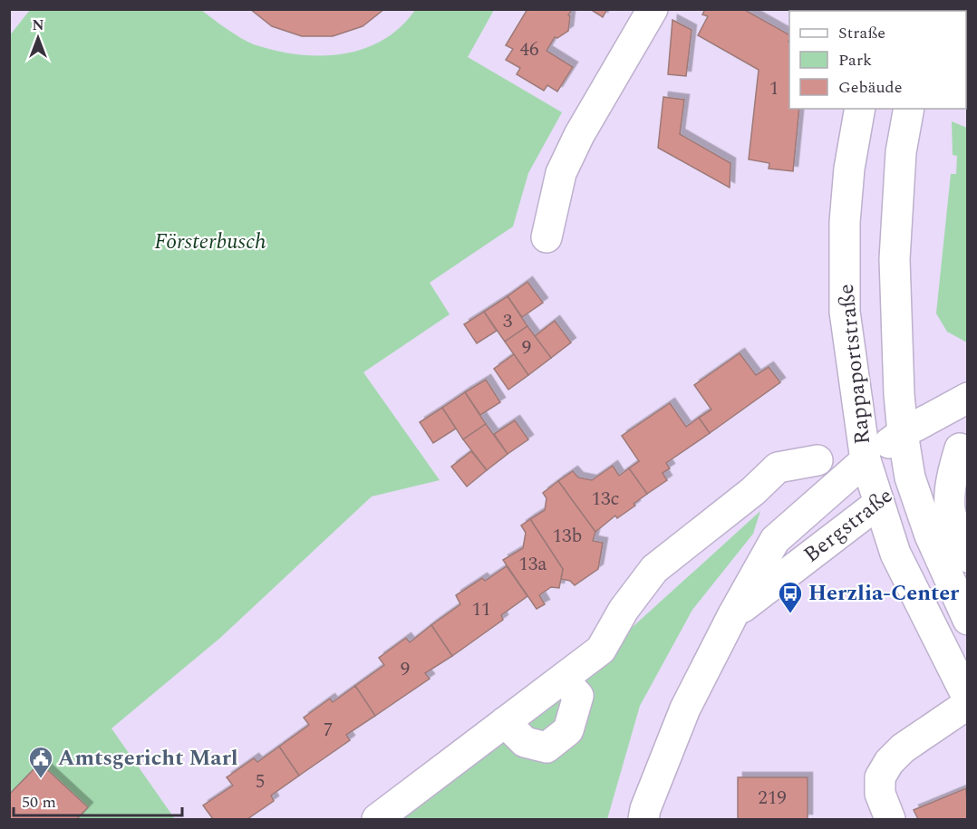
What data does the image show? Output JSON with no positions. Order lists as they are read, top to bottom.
{
  "streets": {
    "street": ["Rappaportstraße", "Bergstraße"]
  },
  "crossings": [
    ["Rappaportstraße", "Bergstraße"]
  ],
  "parks": ["Försterbusch"],
  "places": {
    "bus stop": ["Herzlia-Center"],
    "public building": ["Amtsgericht Marl"]
  },
  "house_numbers": [
    "46",
    "1",
    "3",
    "9",
    "13c",
    "13b",
    "13a",
    "11",
    "9",
    "7",
    "5",
    "219"
  ],
  "legend": ["Straße", "Park", "Gebäude"],
  "scale_bar": "50 m",
  "north": "top"
}
